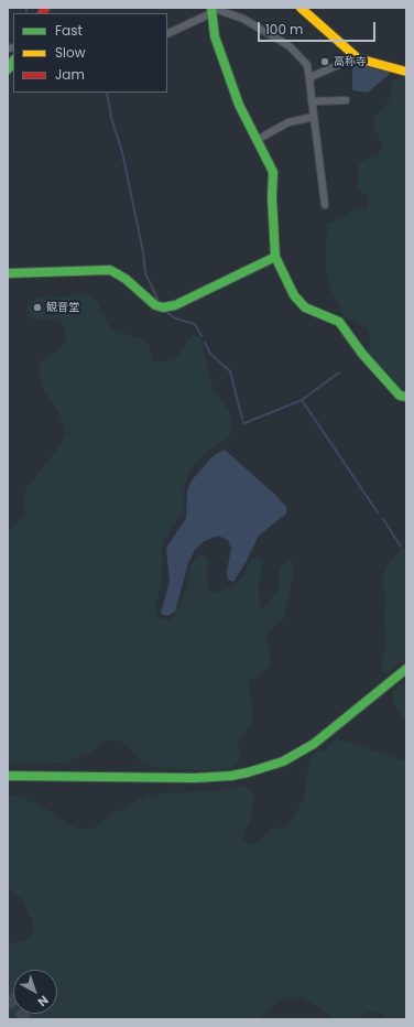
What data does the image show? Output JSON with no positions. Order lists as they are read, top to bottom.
{
  "places": ["高称寺", "観音堂"],
  "legend": ["Fast", "Slow", "Jam"],
  "scale_bar": "100 m",
  "north": "bottom right"
}
